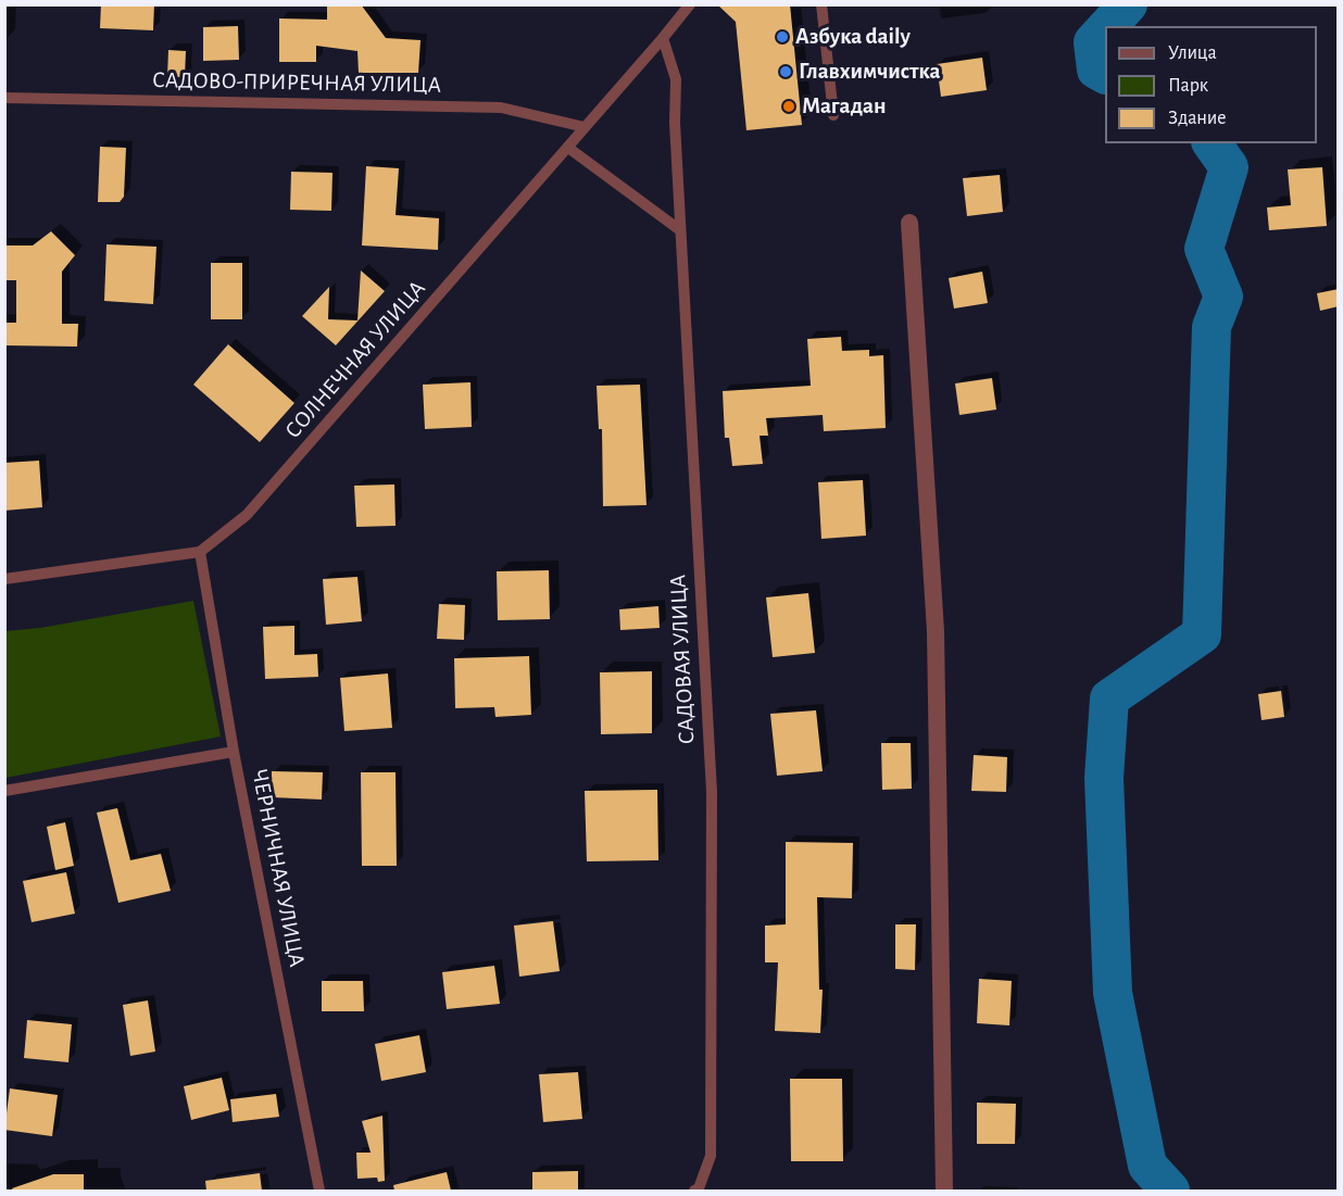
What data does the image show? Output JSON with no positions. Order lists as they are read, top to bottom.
{
  "streets": {
    "lane": [
      "САДОВО-ПРИРЕЧНАЯ УЛИЦА",
      "СОЛНЕЧНАЯ УЛИЦА",
      "САДОВАЯ УЛИЦА",
      "ЧЕРНИЧНАЯ УЛИЦА"
    ]
  },
  "crossings": [
    ["САДОВО-ПРИРЕЧНАЯ УЛИЦА", "СОЛНЕЧНАЯ УЛИЦА"],
    ["СОЛНЕЧНАЯ УЛИЦА", "САДОВАЯ УЛИЦА"],
    ["СОЛНЕЧНАЯ УЛИЦА", "ЧЕРНИЧНАЯ УЛИЦА"]
  ],
  "places": ["Азбука daily", "Главхимчистка", "Магадан"],
  "legend": ["Улица", "Парк", "Здание"]
}
